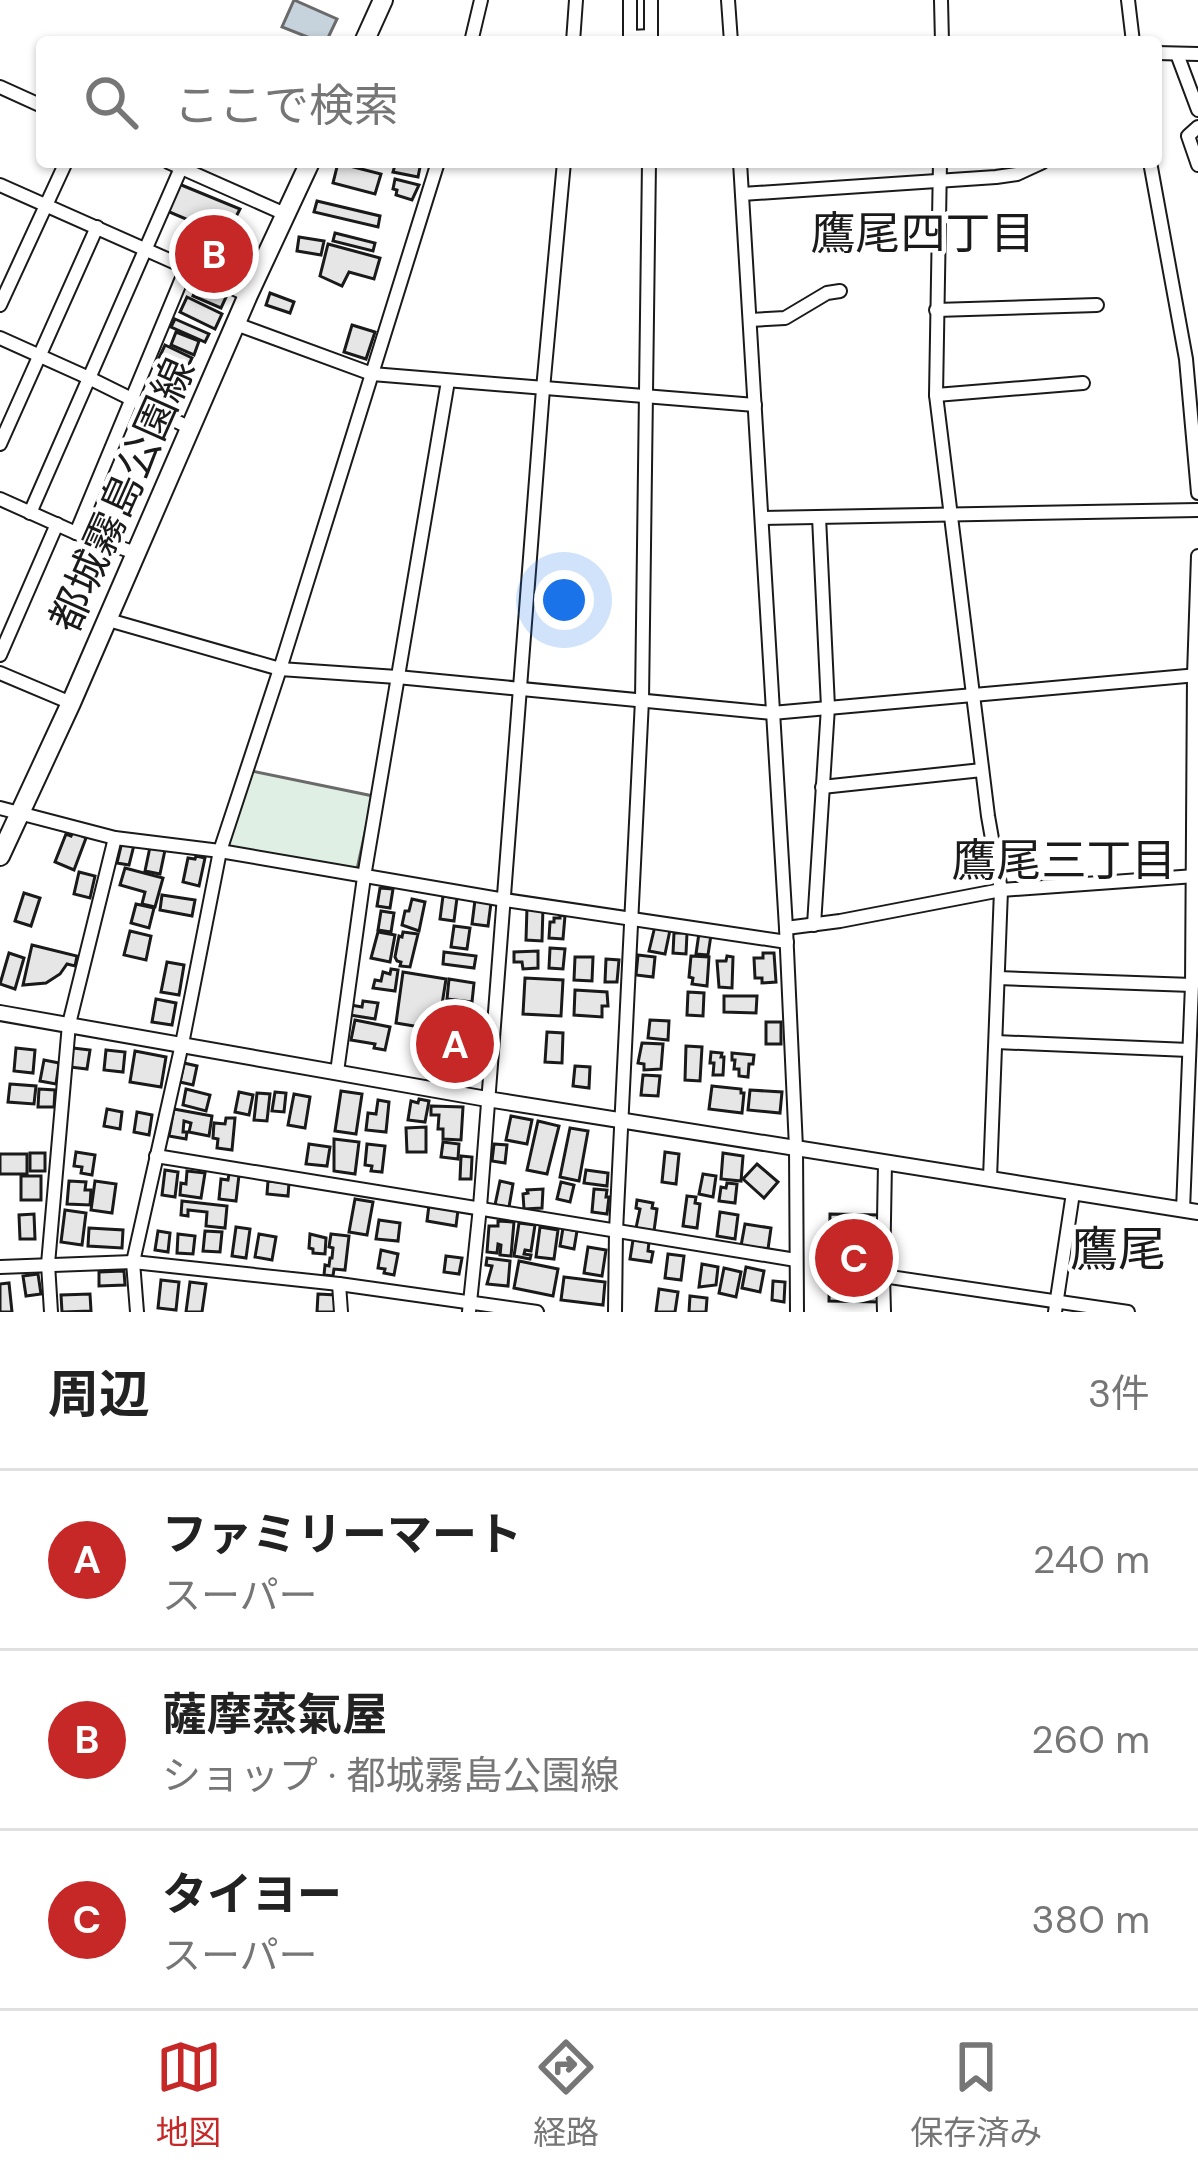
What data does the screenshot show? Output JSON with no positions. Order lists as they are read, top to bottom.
{
  "streets": {
    "main road": ["都城霧島公園線"]
  },
  "districts": ["鷹尾四丁目", "鷹尾三丁目", "鷹尾"],
  "page": {
    "search": "ここで検索",
    "pins": ["B", "A", "C"],
    "heading": ["周辺", "3件"],
    "list": [
      {
        "mark": "A",
        "name": "ファミリーマート",
        "note": "スーパー",
        "value": "240 m"
      },
      {
        "mark": "B",
        "name": "薩摩蒸氣屋",
        "note": "ショップ · 都城霧島公園線",
        "value": "260 m"
      },
      {
        "mark": "C",
        "name": "タイヨー",
        "note": "スーパー",
        "value": "380 m"
      }
    ],
    "nav": ["地図", "経路", "保存済み"]
  }
}
